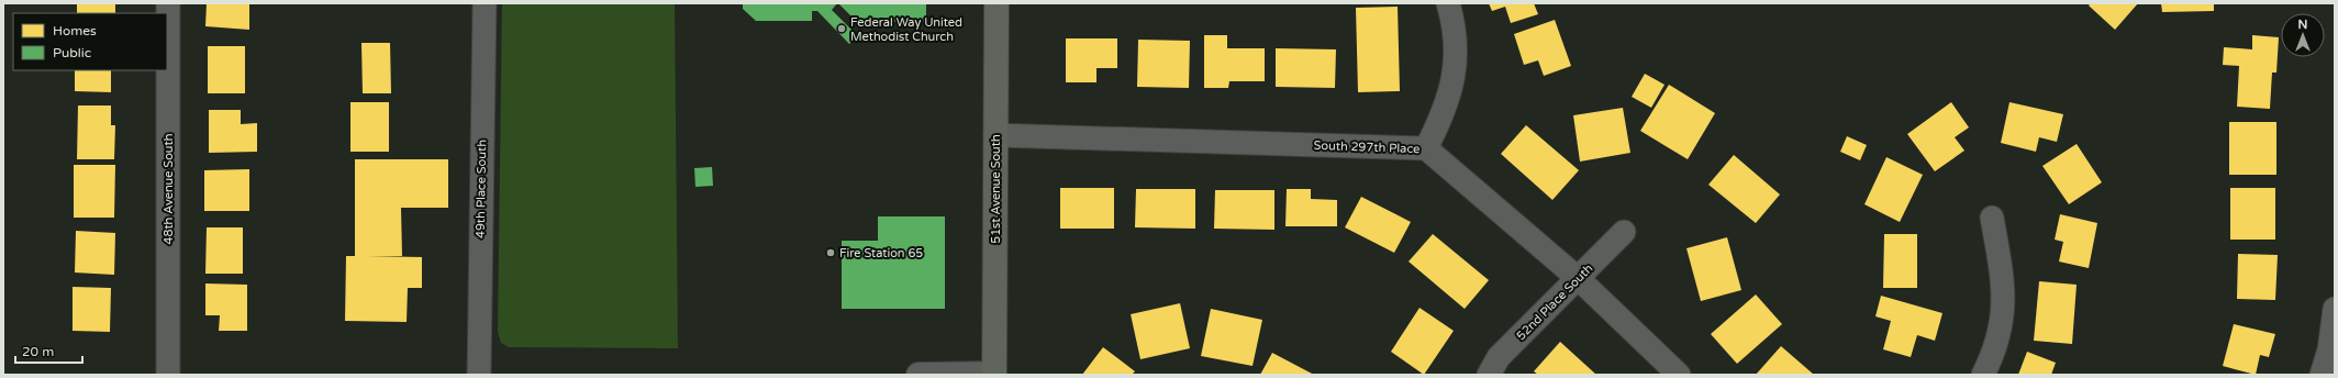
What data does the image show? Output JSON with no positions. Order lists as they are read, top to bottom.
{
  "streets": {
    "main road": ["51st Avenue South"],
    "street": [
      "South 297th Place",
      "48th Avenue South",
      "49th Place South",
      "52nd Place South"
    ]
  },
  "crossings": [
    ["South 297th Place", "51st Avenue South"],
    ["South 297th Place", "52nd Place South"]
  ],
  "places": ["Federal Way United Methodist Church", "Fire Station 65"],
  "legend": ["Homes", "Public"],
  "scale_bar": "20 m",
  "north": "top"
}
